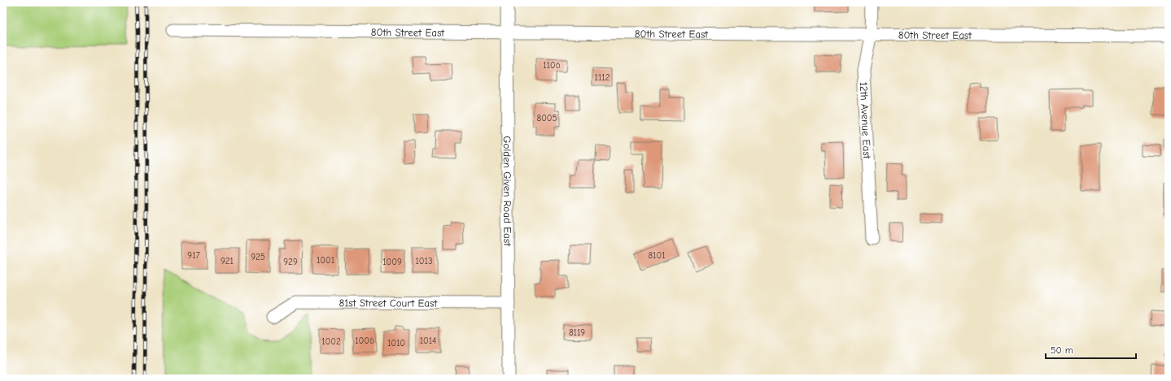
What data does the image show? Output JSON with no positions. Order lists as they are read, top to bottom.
{
  "streets": {
    "street": [
      "80th Street East",
      "12th Avenue East",
      "Golden Given Road East",
      "81st Street Court East"
    ]
  },
  "crossings": [
    ["80th Street East", "12th Avenue East"],
    ["80th Street East", "Golden Given Road East"],
    ["Golden Given Road East", "81st Street Court East"]
  ],
  "house_numbers": [
    "1106",
    "1112",
    "8005",
    "917",
    "8101",
    "925",
    "1001",
    "921",
    "1013",
    "929",
    "1009",
    "8119",
    "1006",
    "1014",
    "1002",
    "1010"
  ],
  "scale_bar": "50 m"
}
